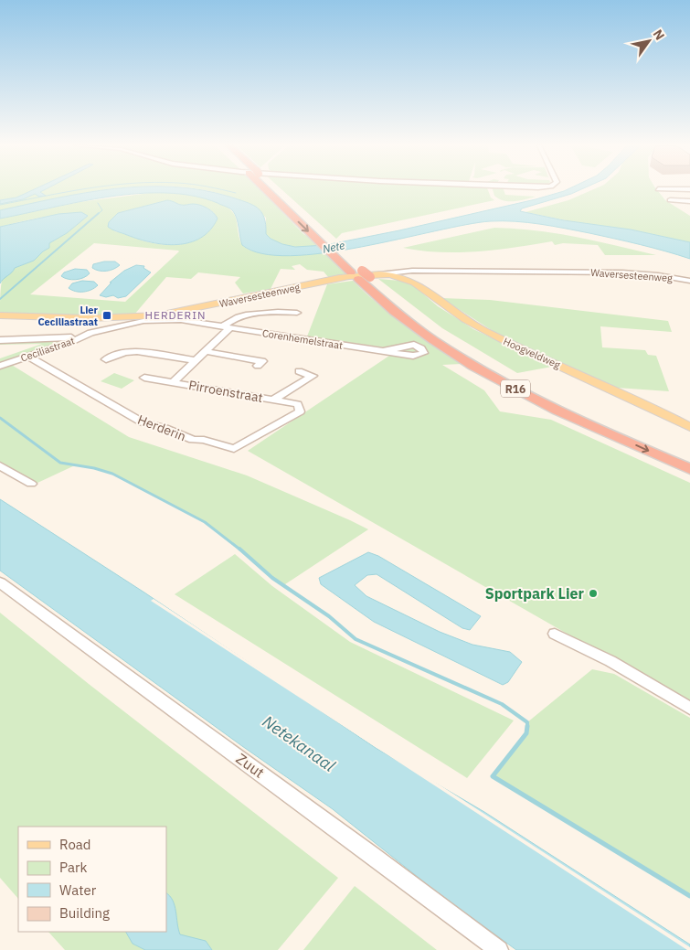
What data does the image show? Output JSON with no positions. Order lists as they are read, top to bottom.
{
  "streets": {
    "highway": ["R16"],
    "main road": ["Waversesteenweg", "Hoogveldweg"],
    "street": [
      "Corenhemelstraat",
      "Ceciliastraat",
      "Pirroenstraat",
      "Herderin",
      "Zuut"
    ]
  },
  "crossings": [
    ["Waversesteenweg", "Corenhemelstraat"],
    ["Waversesteenweg", "Hoogveldweg"],
    ["Waversesteenweg", "R16"],
    ["Corenhemelstraat", "Ceciliastraat"],
    ["Ceciliastraat", "Herderin"],
    ["Hoogveldweg", "R16"],
    ["Pirroenstraat", "Herderin"]
  ],
  "districts": ["HERDERIN"],
  "water": ["Nete", "Netekanaal"],
  "places": {
    "transit": ["Lier Ceciliastraat"],
    "other": ["Sportpark Lier"]
  },
  "legend": [
    "Road",
    "Park",
    "Water",
    "Building"
  ],
  "north": "top right"
}
